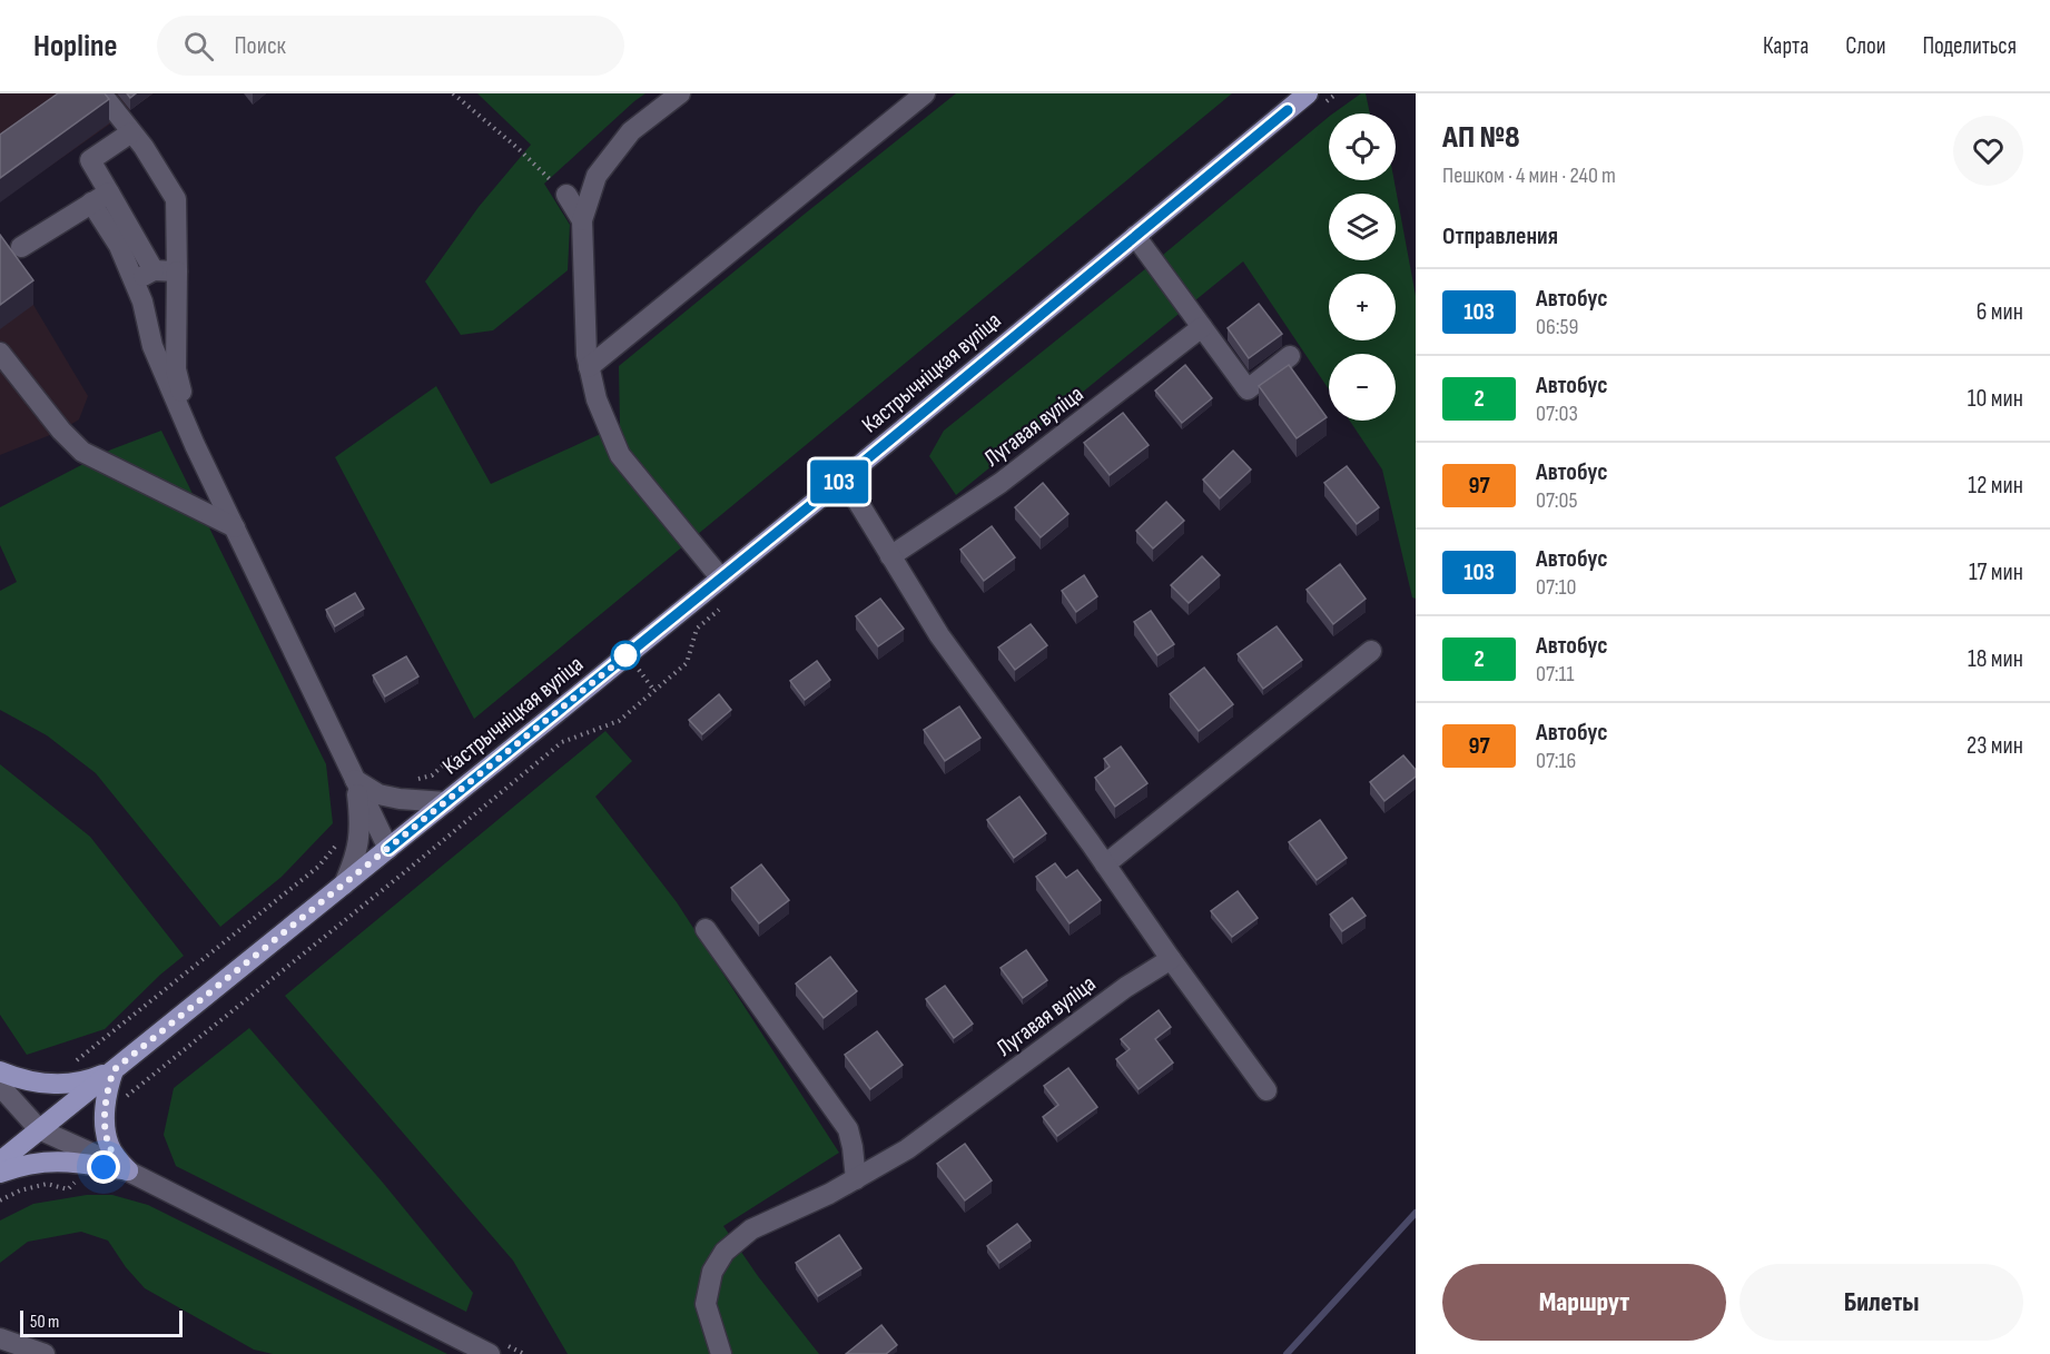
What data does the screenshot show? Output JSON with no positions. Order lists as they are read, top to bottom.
{
  "streets": {
    "main road": ["Кастрычніцкая вуліца"],
    "street": ["Лугавая вуліца"]
  },
  "lines": ["bus line 103"],
  "scale_bar": "50 m",
  "page": {
    "header": "Hopline",
    "search": "Поиск",
    "nav": ["Карта", "Слои", "Поделиться"],
    "on_map": "103",
    "heading": [
      ["АП №8", "Пешком · 4 мин · 240 m"],
      "Отправления"
    ],
    "map_buttons": ["+", "−"],
    "list": [
      {
        "mark": "103",
        "name": "Автобус",
        "note": "06:59",
        "value": "6 мин"
      },
      {
        "mark": "2",
        "name": "Автобус",
        "note": "07:03",
        "value": "10 мин"
      },
      {
        "mark": "97",
        "name": "Автобус",
        "note": "07:05",
        "value": "12 мин"
      },
      {
        "mark": "103",
        "name": "Автобус",
        "note": "07:10",
        "value": "17 мин"
      },
      {
        "mark": "2",
        "name": "Автобус",
        "note": "07:11",
        "value": "18 мин"
      },
      {
        "mark": "97",
        "name": "Автобус",
        "note": "07:16",
        "value": "23 мин"
      }
    ],
    "buttons": ["Маршрут", "Билеты"],
    "scale": "50 m"
  }
}
